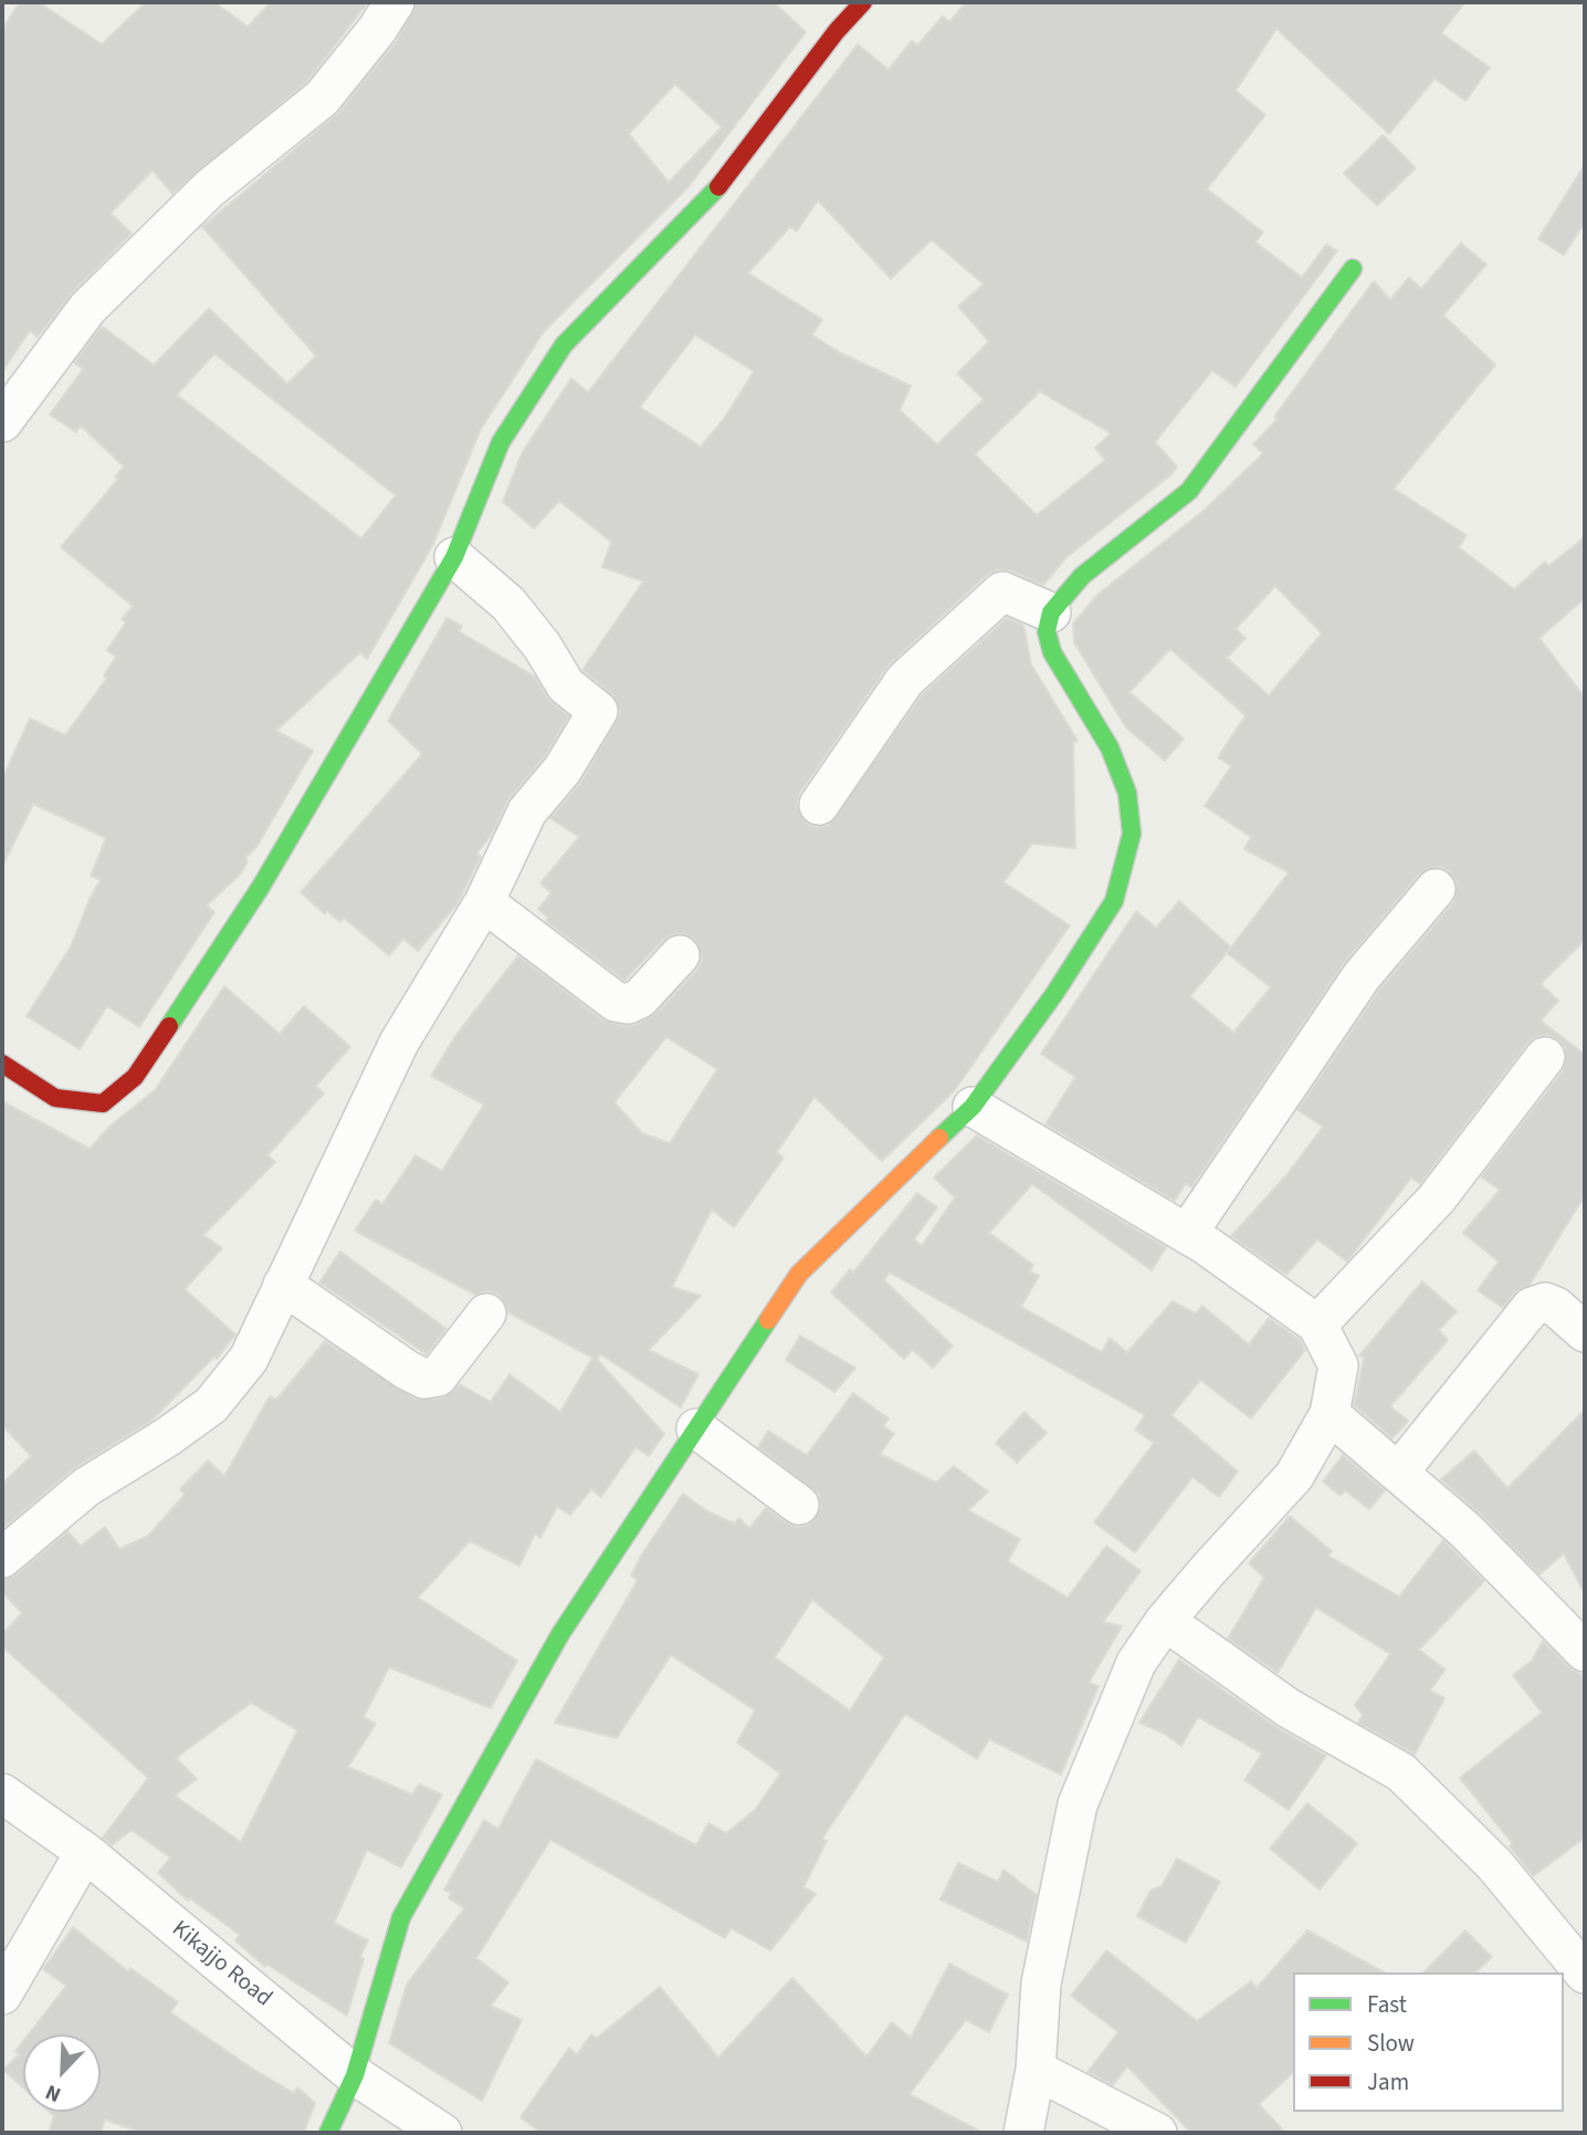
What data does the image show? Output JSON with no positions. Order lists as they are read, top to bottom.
{
  "streets": {
    "street": ["Kikajjo Road"]
  },
  "legend": ["Fast", "Slow", "Jam"],
  "north": "bottom left"
}
